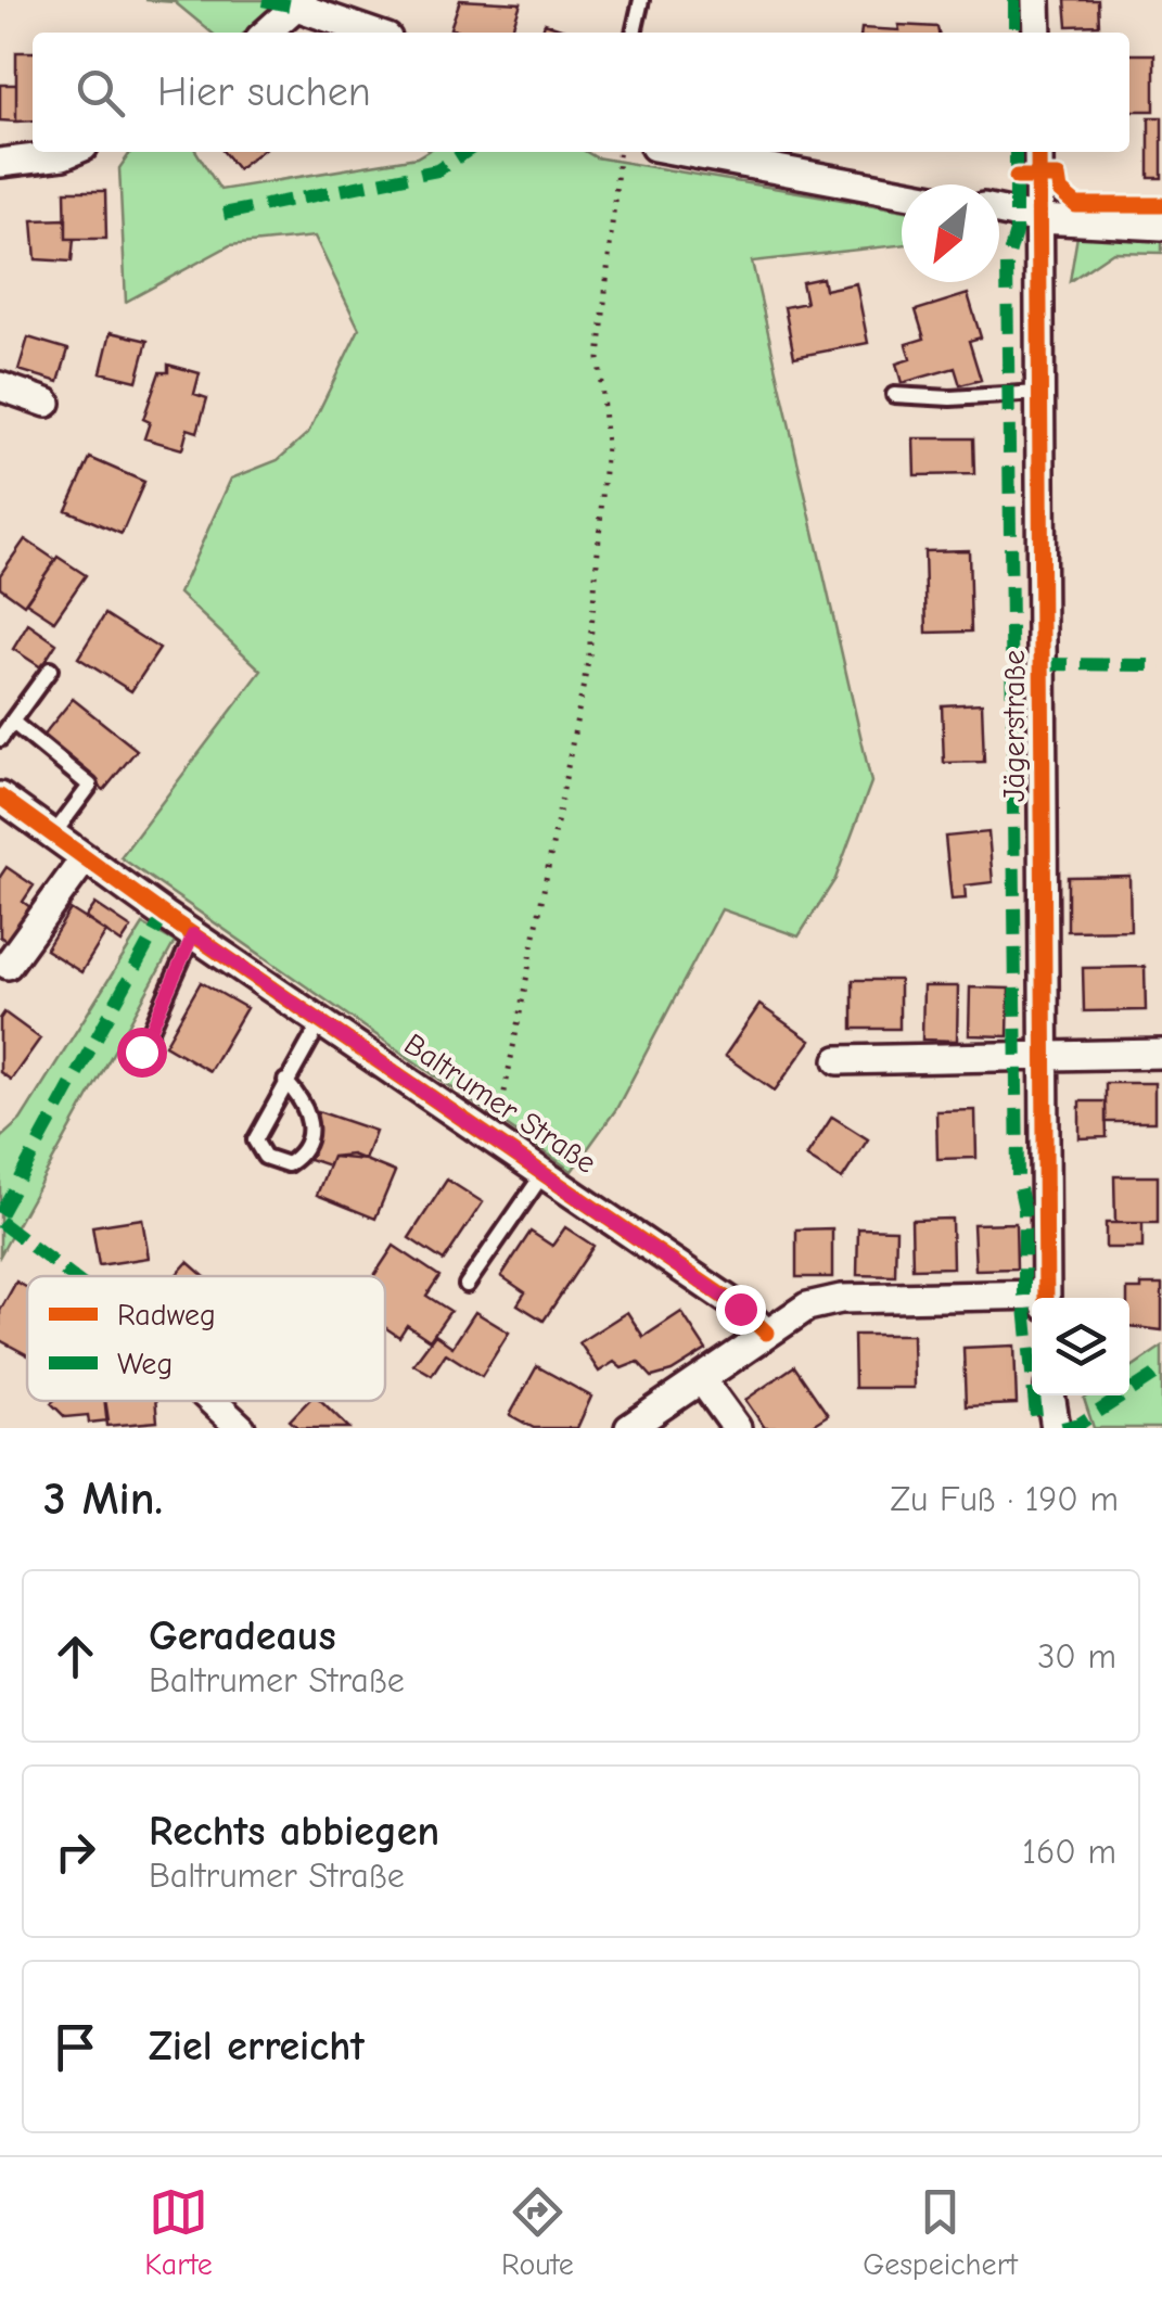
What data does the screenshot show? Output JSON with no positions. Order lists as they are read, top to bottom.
{
  "streets": {
    "street": ["Jägerstraße", "Baltrumer Straße"]
  },
  "legend": ["Radweg", "Weg"],
  "north": "bottom left",
  "page": {
    "search": "Hier suchen",
    "heading": ["3 Min.", "Zu Fuß · 190 m"],
    "list": [
      ["Geradeaus", "Baltrumer Straße", "30 m"],
      ["Rechts abbiegen", "Baltrumer Straße", "160 m"],
      "Ziel erreicht"
    ],
    "nav": ["Karte", "Route", "Gespeichert"]
  }
}
